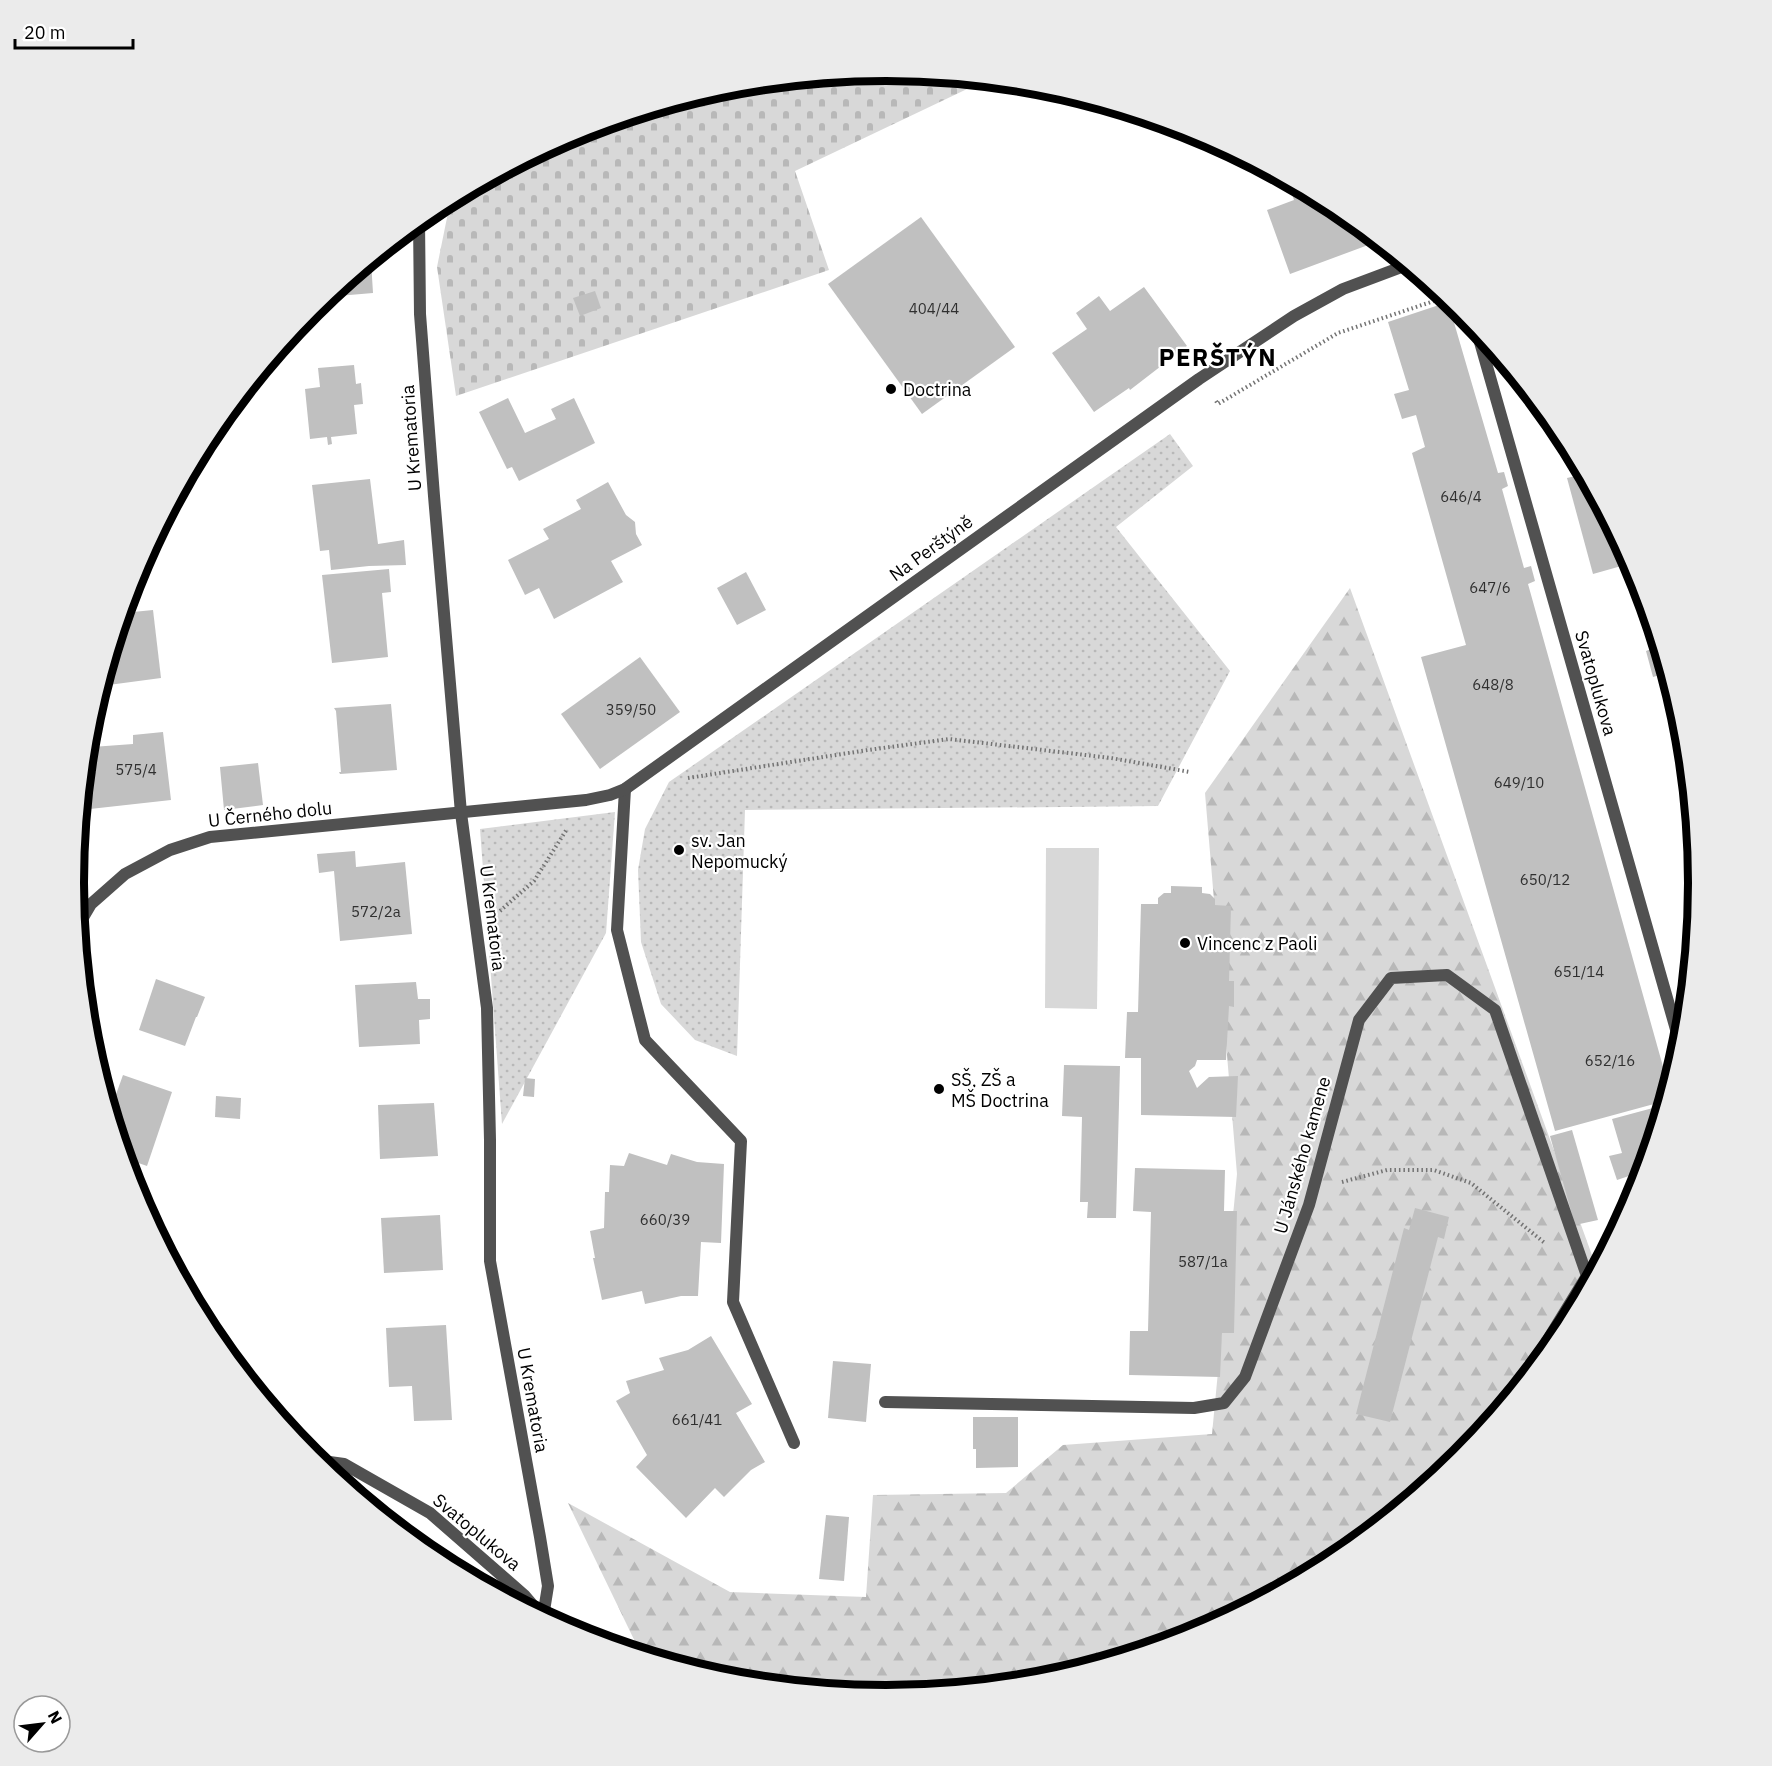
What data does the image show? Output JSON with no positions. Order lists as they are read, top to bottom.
{
  "streets": {
    "street": [
      "U Krematoria",
      "Na Perštýně",
      "Svatoplukova",
      "U Černého dolu",
      "U Jánského kamene"
    ]
  },
  "crossings": [
    ["U Krematoria", "Na Perštýně"],
    ["U Krematoria", "U Černého dolu"],
    ["Na Perštýně", "U Černého dolu"]
  ],
  "districts": ["PERŠTÝN"],
  "places": [
    "Doctrina",
    "sv. Jan Nepomucký",
    "Vincenc z Paoli",
    "SŠ, ZŠ a MŠ Doctrina"
  ],
  "house_numbers": [
    "404/44",
    "646/4",
    "647/6",
    "648/8",
    "359/50",
    "575/4",
    "649/10",
    "650/12",
    "572/2a",
    "651/14",
    "652/16",
    "660/39",
    "587/1a",
    "661/41"
  ],
  "scale_bar": "20 m",
  "north": "top right"
}
